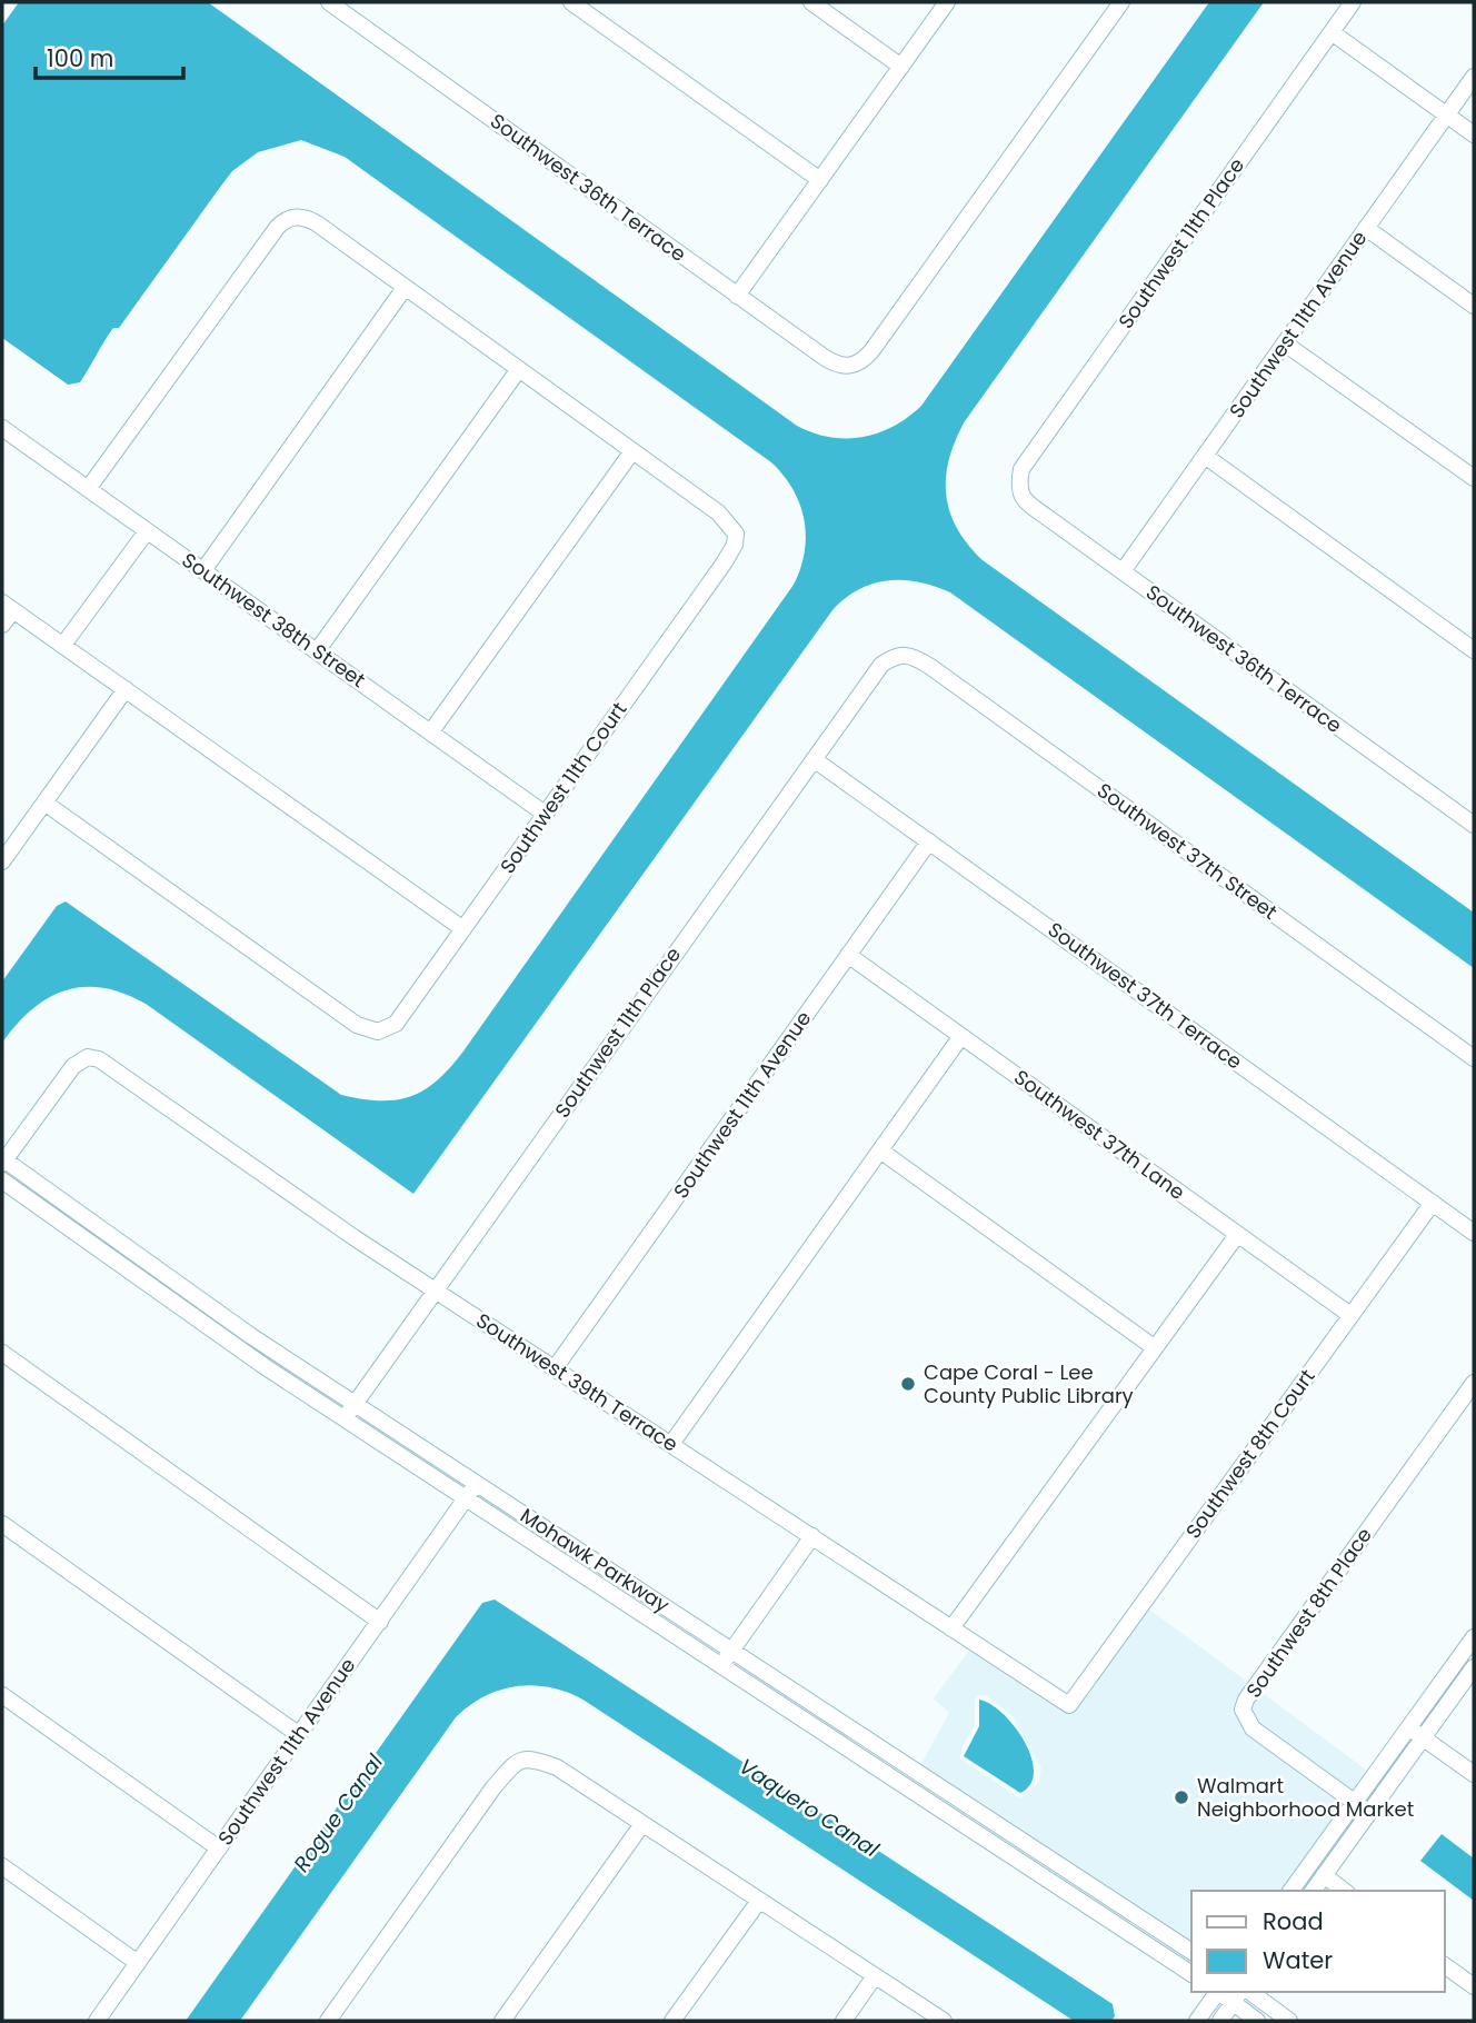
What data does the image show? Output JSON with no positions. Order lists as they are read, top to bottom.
{
  "streets": {
    "street": [
      "Southwest 36th Terrace",
      "Southwest 11th Place",
      "Southwest 11th Avenue",
      "Southwest 38th Street",
      "Southwest 11th Court",
      "Southwest 37th Street",
      "Southwest 37th Terrace",
      "Southwest 37th Lane",
      "Southwest 39th Terrace",
      "Southwest 8th Court",
      "Mohawk Parkway",
      "Southwest 8th Place"
    ]
  },
  "crossings": [
    ["Southwest 36th Terrace", "Southwest 11th Place"],
    ["Southwest 36th Terrace", "Southwest 11th Avenue"],
    ["Southwest 11th Place", "Southwest 37th Street"],
    ["Southwest 11th Place", "Southwest 37th Terrace"],
    ["Southwest 11th Place", "Southwest 39th Terrace"],
    ["Southwest 11th Place", "Mohawk Parkway"],
    ["Southwest 11th Avenue", "Southwest 37th Terrace"],
    ["Southwest 11th Avenue", "Southwest 37th Lane"],
    ["Southwest 11th Avenue", "Southwest 39th Terrace"],
    ["Southwest 11th Avenue", "Mohawk Parkway"],
    ["Southwest 38th Street", "Southwest 11th Court"],
    ["Southwest 37th Terrace", "Southwest 8th Court"],
    ["Southwest 37th Lane", "Southwest 8th Court"],
    ["Southwest 39th Terrace", "Southwest 8th Court"],
    ["Southwest 39th Terrace", "Mohawk Parkway"]
  ],
  "water": ["Vaquero Canal", "Rogue Canal"],
  "places": ["Cape Coral - Lee County Public Library", "Walmart Neighborhood Market"],
  "legend": ["Road", "Water"],
  "scale_bar": "100 m"
}
